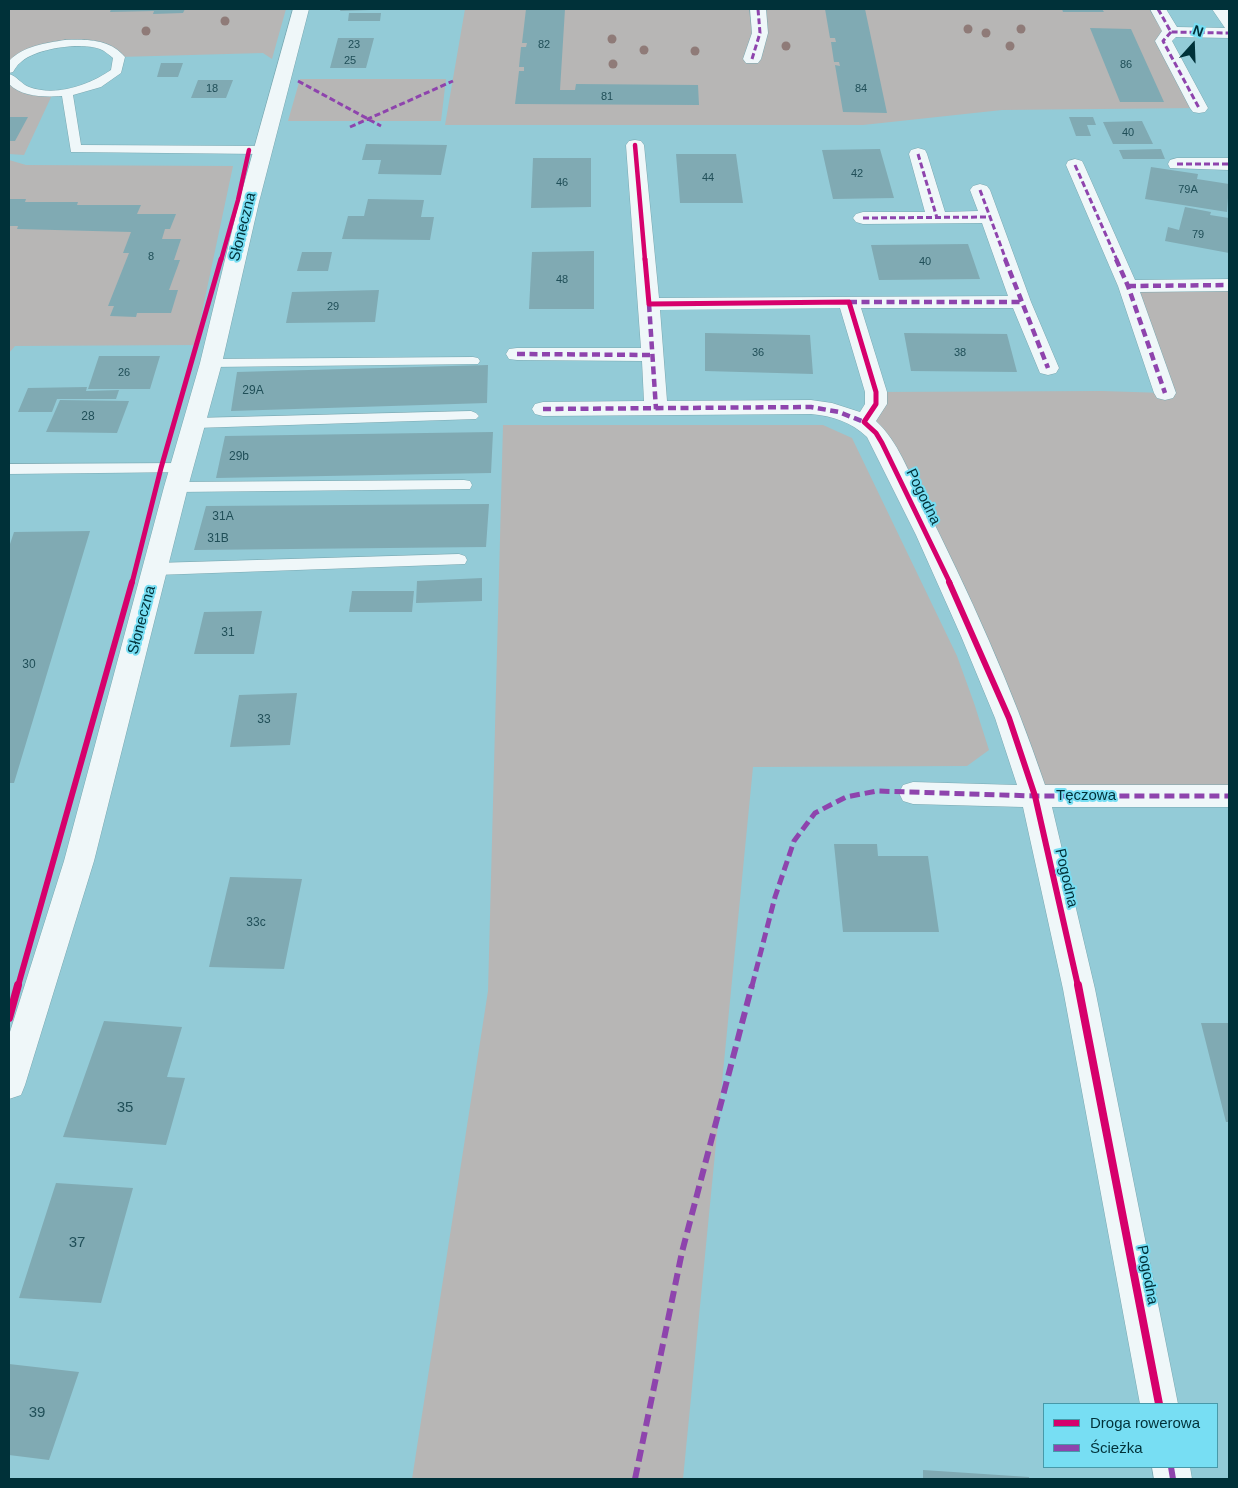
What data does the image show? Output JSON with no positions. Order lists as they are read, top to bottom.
{
  "streets": {
    "street": ["Słoneczna", "Pogodna", "Tęczowa"]
  },
  "crossings": [
    ["Pogodna", "Tęczowa"]
  ],
  "house_numbers": [
    "23",
    "82",
    "25",
    "86",
    "18",
    "84",
    "81",
    "40",
    "42",
    "44",
    "46",
    "79A",
    "79",
    "8",
    "40",
    "48",
    "29",
    "36",
    "38",
    "26",
    "29A",
    "28",
    "29b",
    "31A",
    "31B",
    "31",
    "30",
    "33",
    "33c",
    "35",
    "37",
    "39"
  ],
  "legend": ["Droga rowerowa", "Ścieżka"],
  "north": "top"
}
